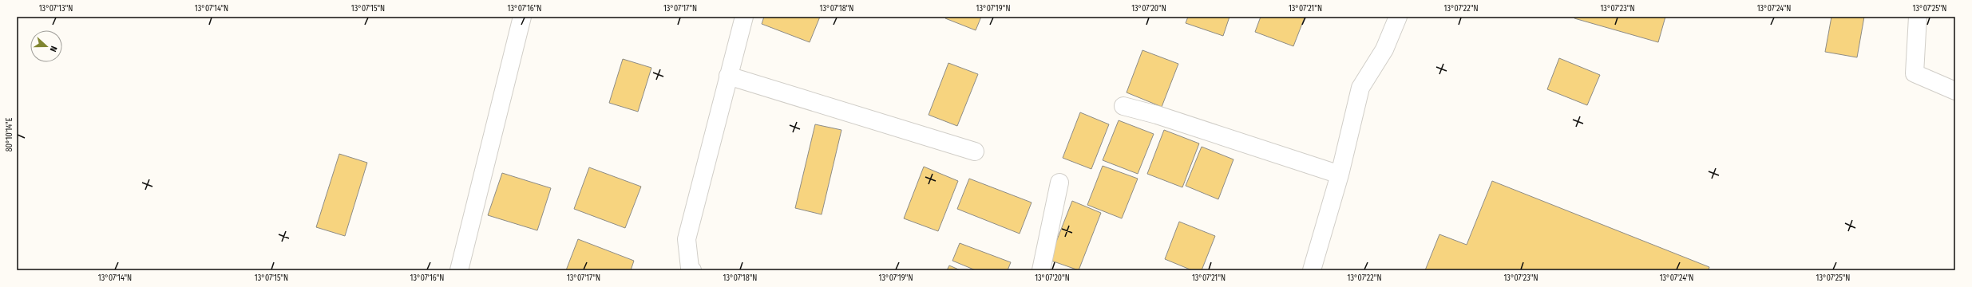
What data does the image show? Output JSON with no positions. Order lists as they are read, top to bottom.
{
  "north": "right",
  "coordinates": [
    "13°07'13\"N",
    "13°07'14\"N",
    "13°07'15\"N",
    "13°07'16\"N",
    "13°07'17\"N",
    "13°07'18\"N",
    "13°07'19\"N",
    "13°07'20\"N",
    "13°07'21\"N",
    "13°07'22\"N",
    "13°07'23\"N",
    "13°07'24\"N",
    "13°07'25\"N",
    "80°10'14\"E"
  ]
}
